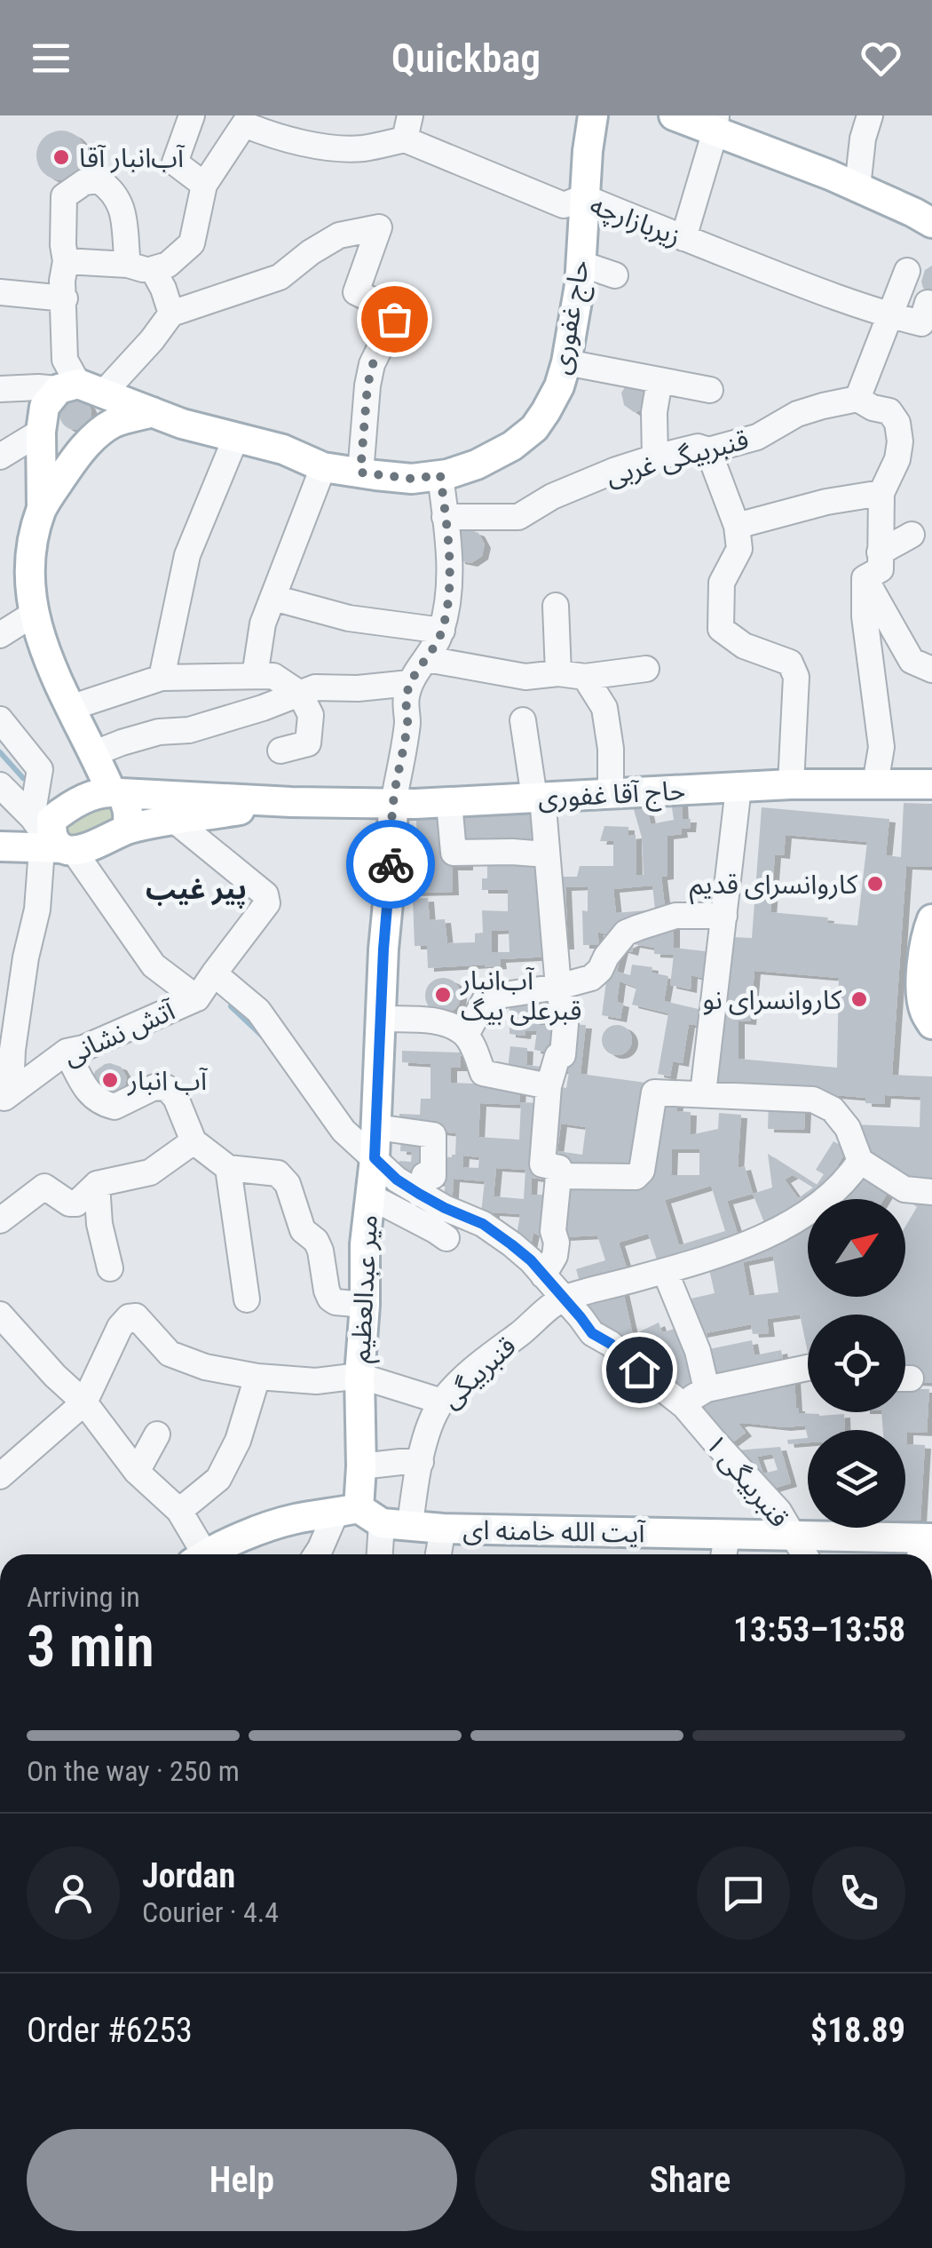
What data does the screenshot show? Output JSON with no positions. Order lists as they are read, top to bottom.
{
  "streets": {
    "main road": [
      "حاج غفوری",
      "حاج آقا غفوری",
      "میر عبدالعظیم",
      "آیت الله خامنه ای"
    ],
    "street": [
      "زیربازارچه",
      "قنبربیگی غربی",
      "آتش نشانی",
      "قنبربیگی",
      "قنبربیگی ۱"
    ]
  },
  "crossings": [
    ["زیربازارچه", "حاج غفوری"],
    ["حاج آقا غفوری", "میر عبدالعظیم"],
    ["میر عبدالعظیم", "قنبربیگی"],
    ["میر عبدالعظیم", "قنبربیگی ۱"],
    ["میر عبدالعظیم", "آیت الله خامنه ای"],
    ["قنبربیگی", "قنبربیگی ۱"],
    ["قنبربیگی", "آیت الله خامنه ای"],
    ["قنبربیگی ۱", "آیت الله خامنه ای"]
  ],
  "districts": ["پیر غیب"],
  "places": [
    "آب‌انبار آقا",
    "کاروانسرای قدیم",
    "آب‌انبار قبرعلی بیگ",
    "کاروانسرای نو",
    "آب انبار"
  ],
  "north": "top right",
  "page": {
    "header": "Quickbag",
    "heading": ["3 min", "Arriving in", "13:53–13:58"],
    "panel": [
      "Jordan",
      "Courier · 4.4",
      "Order #6253",
      "$18.89"
    ],
    "bar": "On the way · 250 m",
    "buttons": ["Help", "Share"]
  }
}
